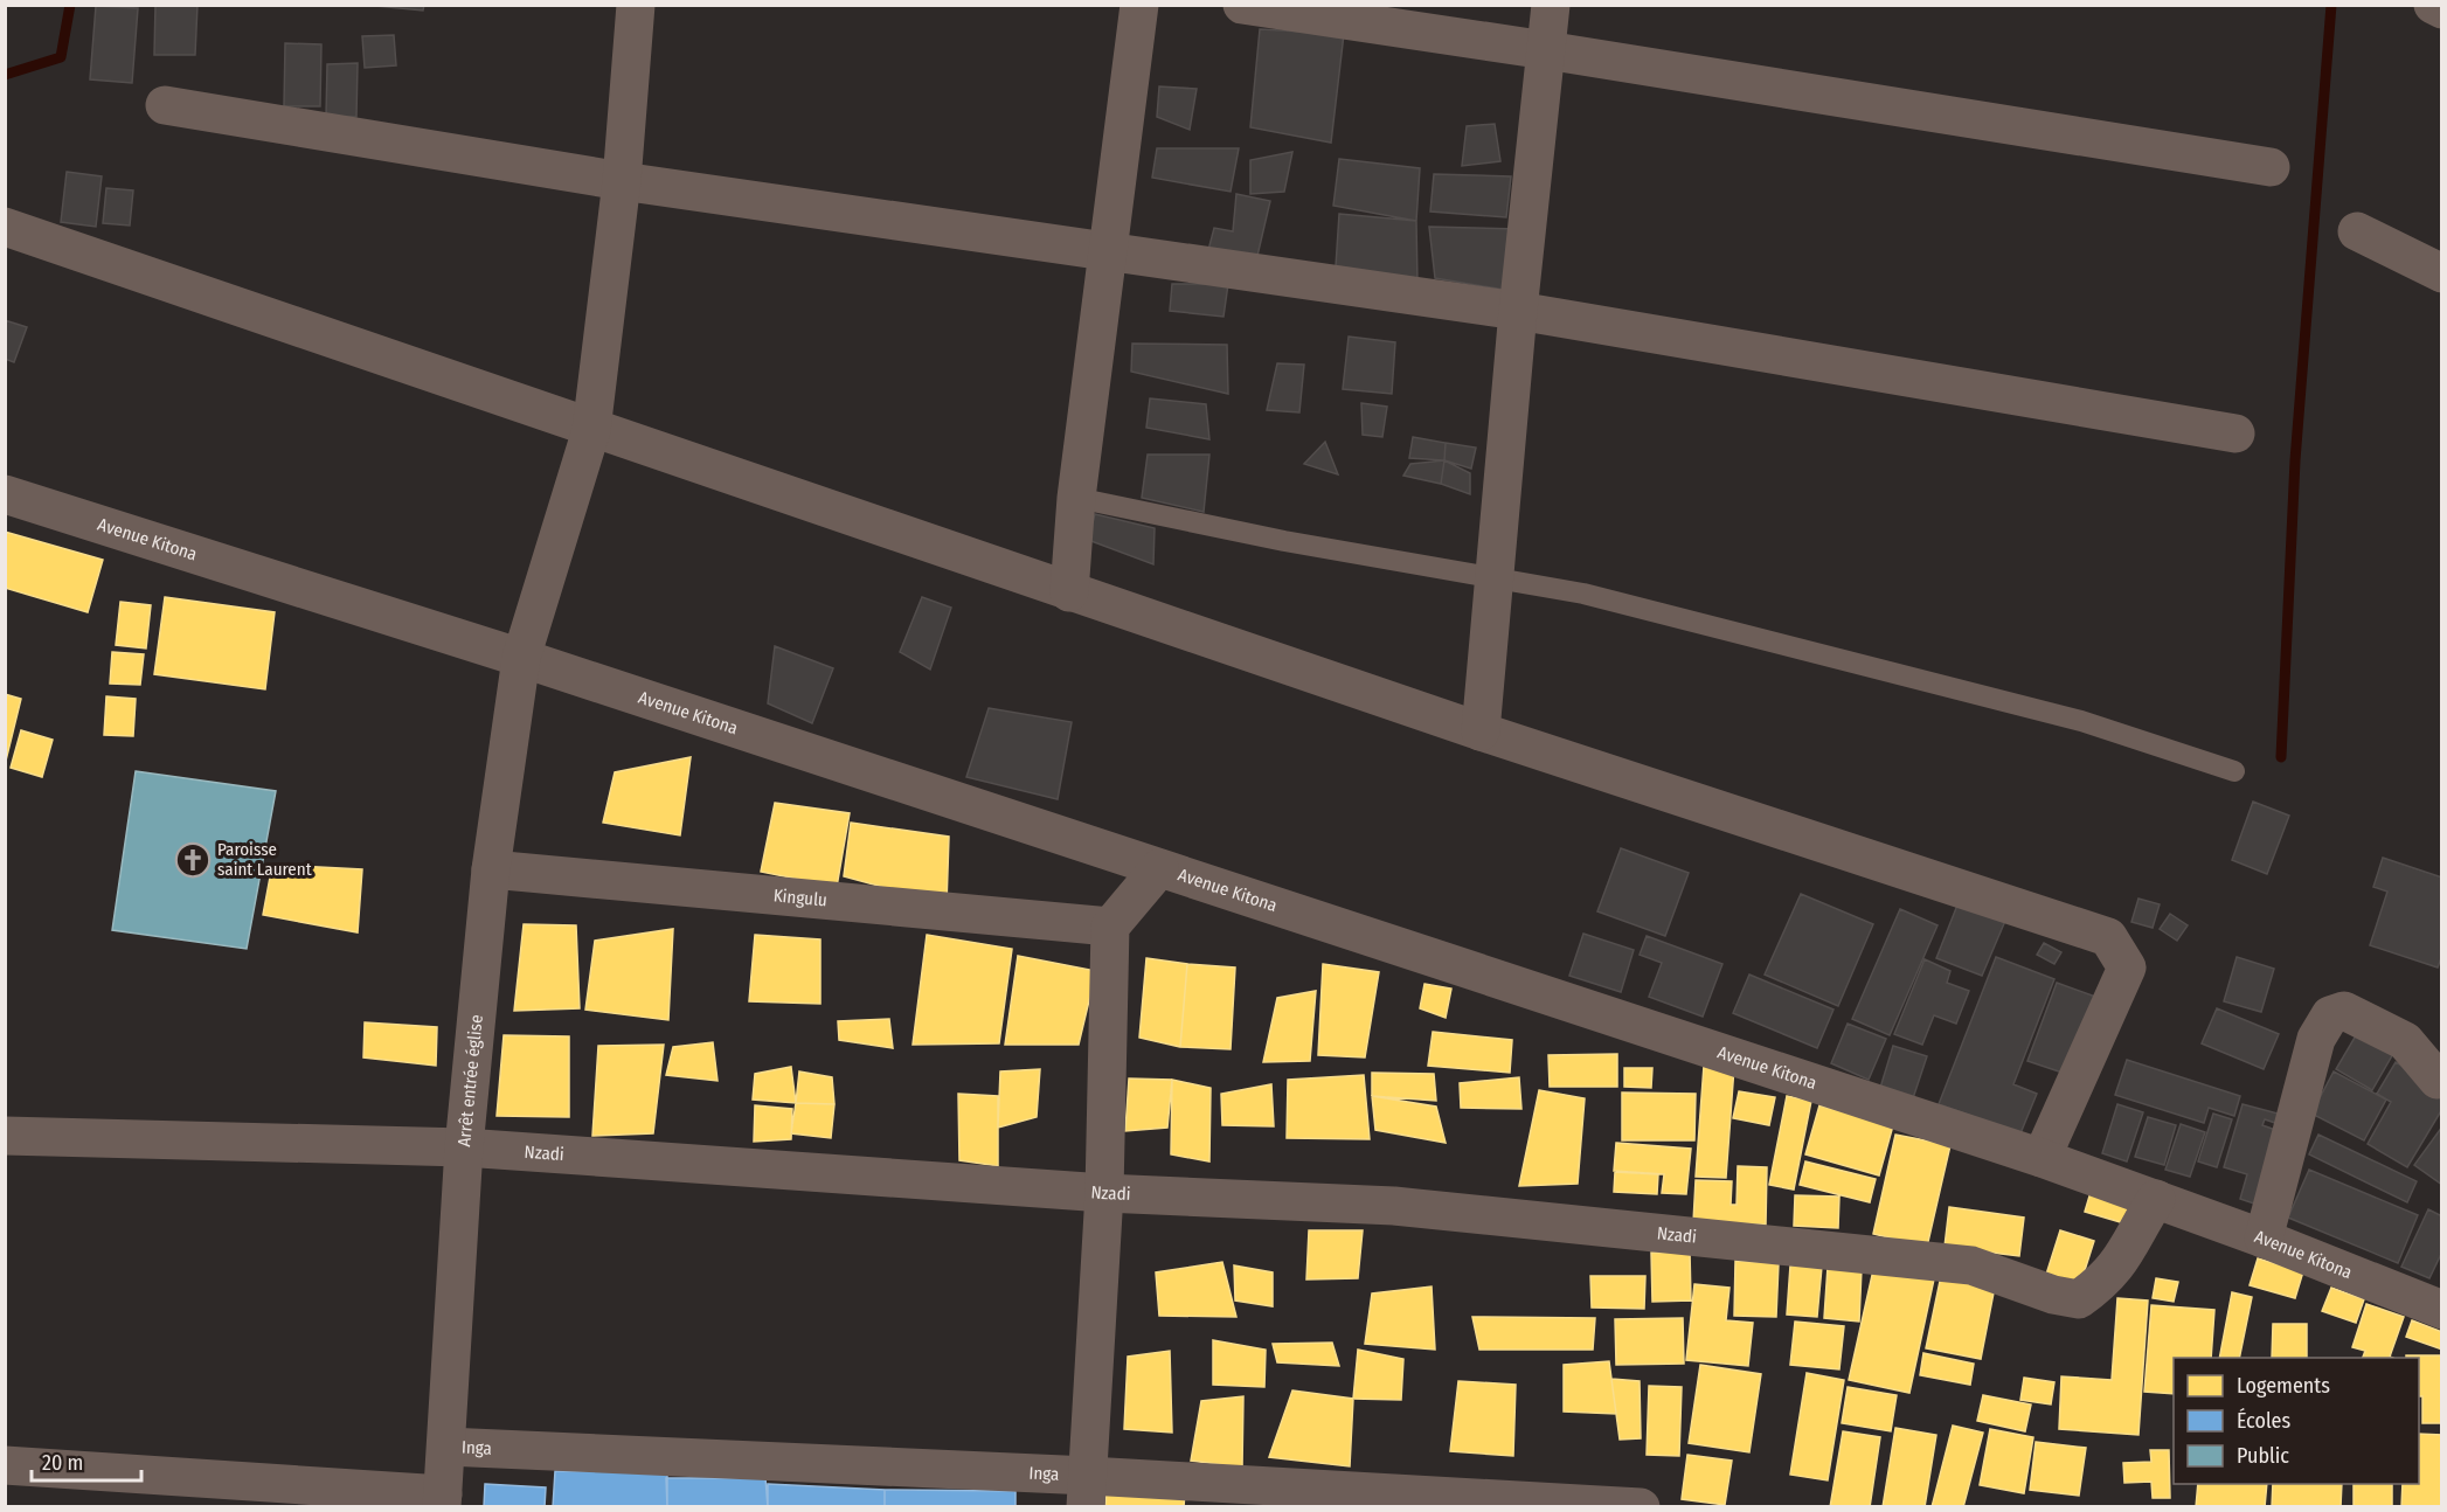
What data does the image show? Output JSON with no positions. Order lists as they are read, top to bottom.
{
  "streets": {
    "street": [
      "Avenue Kitona",
      "Kingulu",
      "Arrêt entrée église",
      "Nzadi",
      "Inga"
    ]
  },
  "crossings": [
    ["Avenue Kitona", "Arrêt entrée église"],
    ["Avenue Kitona", "Nzadi"],
    ["Kingulu", "Arrêt entrée église"],
    ["Arrêt entrée église", "Nzadi"],
    ["Arrêt entrée église", "Inga"]
  ],
  "places": {
    "church": ["Paroisse saint Laurent"]
  },
  "legend": ["Logements", "Écoles", "Public"],
  "scale_bar": "20 m"
}
